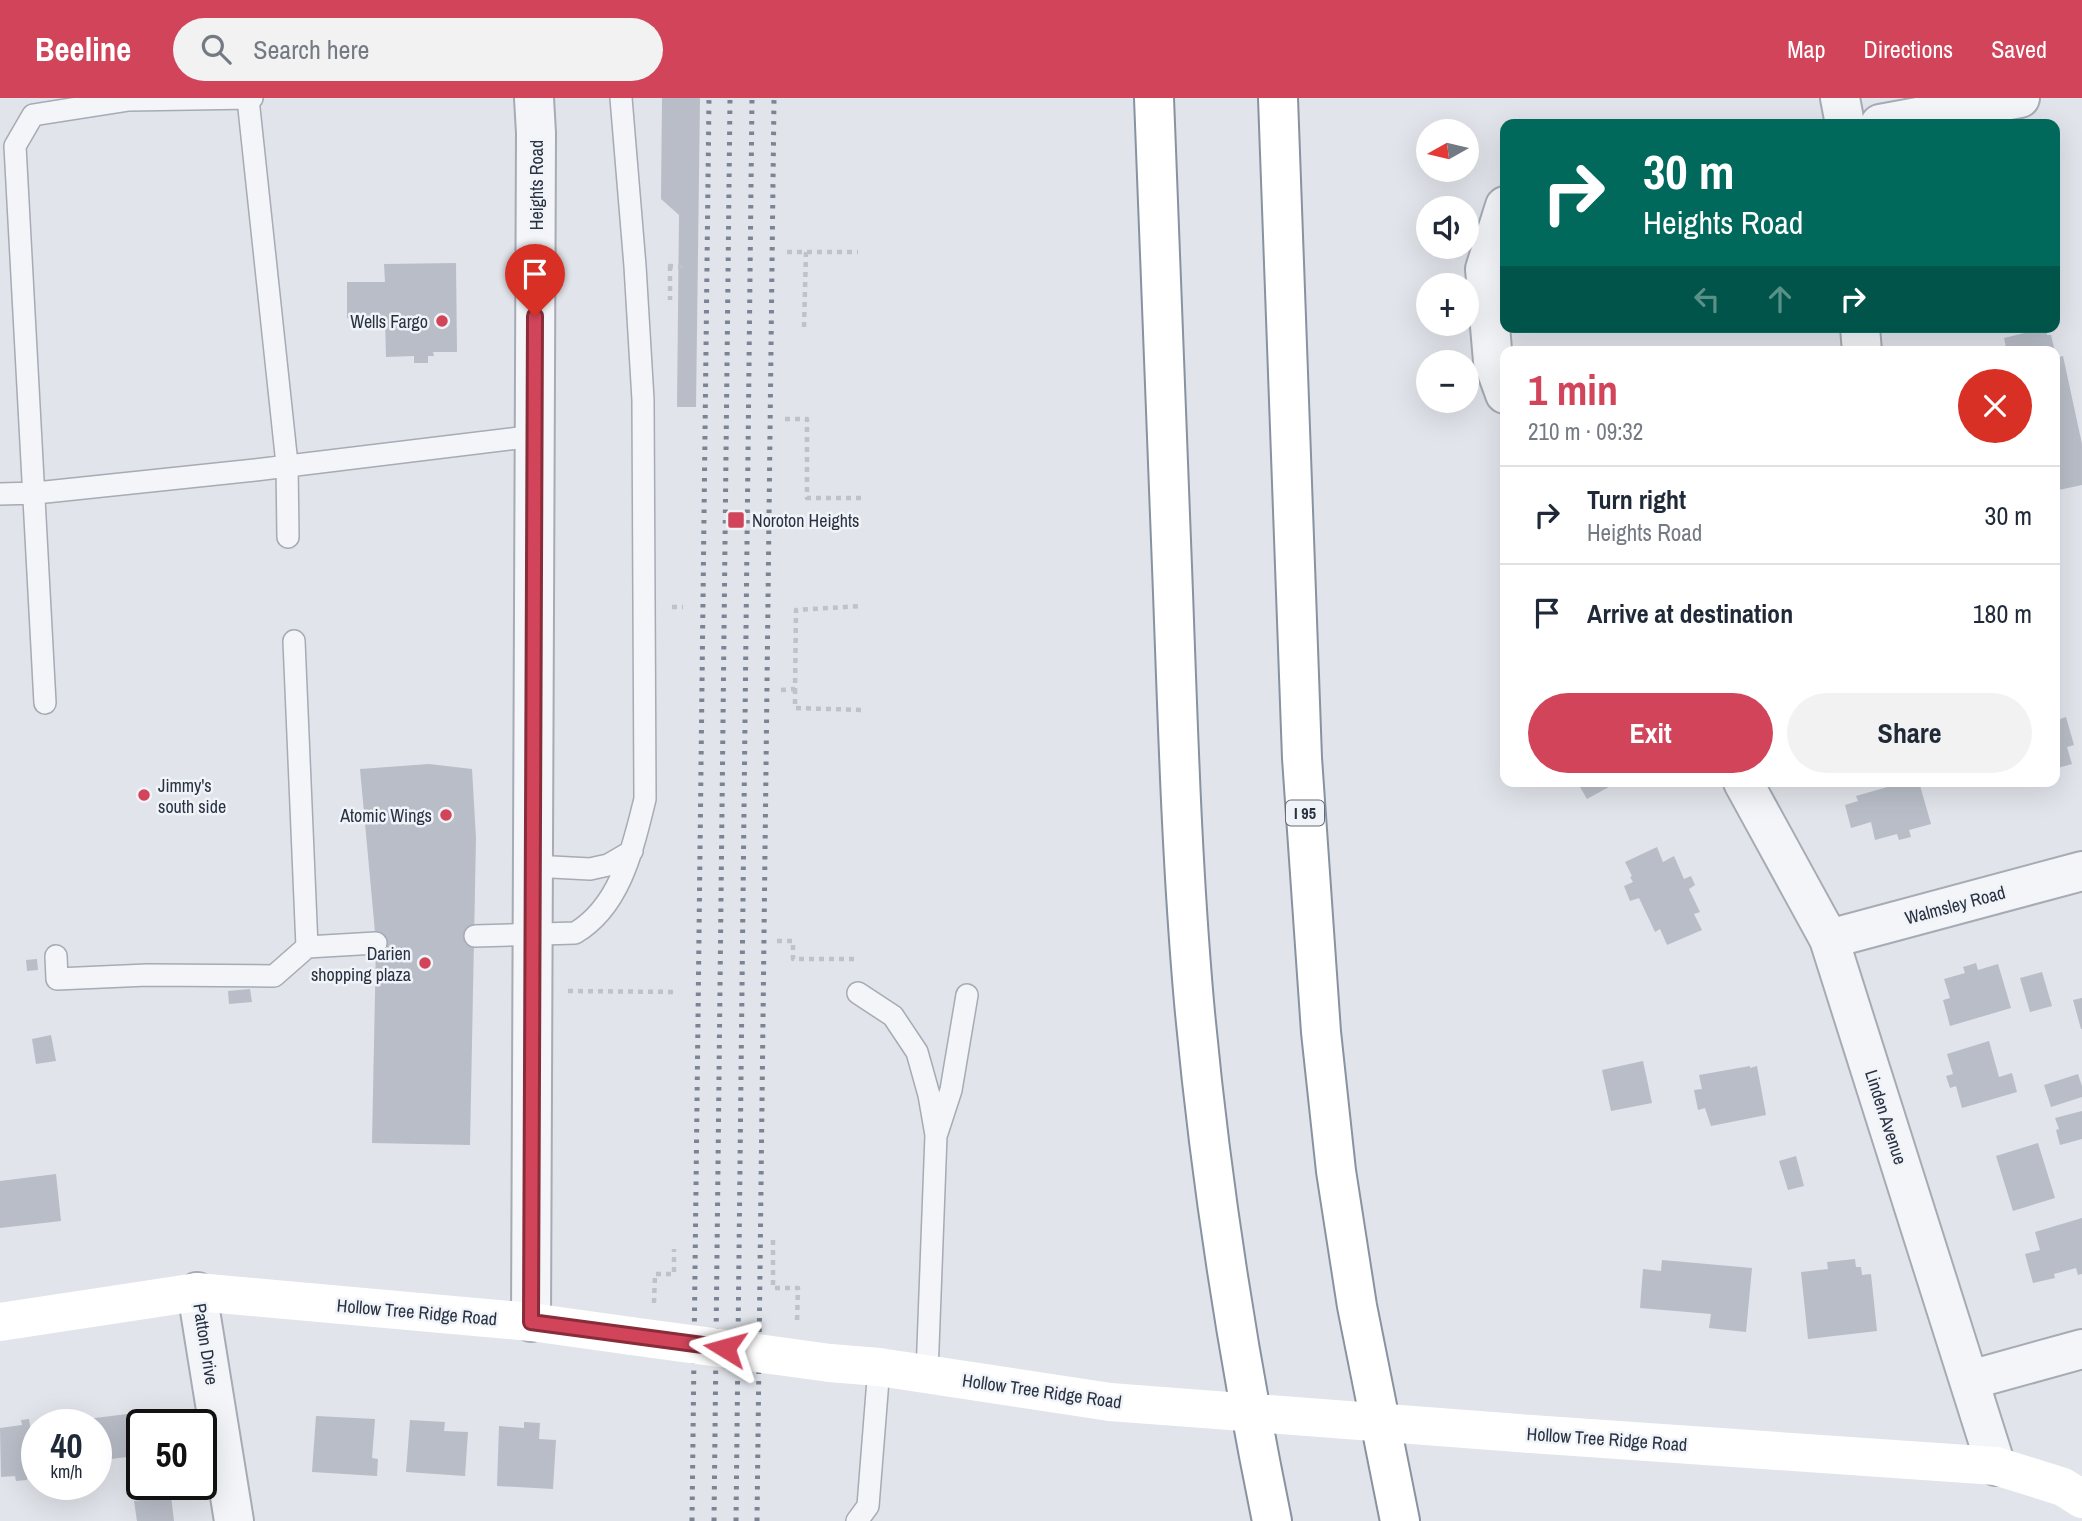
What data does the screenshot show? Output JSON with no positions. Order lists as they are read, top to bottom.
{
  "streets": {
    "main road": ["I 95", "Hollow Tree Ridge Road"],
    "street": [
      "Heights Road",
      "Walmsley Road",
      "Linden Avenue",
      "Patton Drive"
    ]
  },
  "crossings": [
    ["Heights Road", "Hollow Tree Ridge Road"],
    ["Walmsley Road", "Linden Avenue"],
    ["Linden Avenue", "Hollow Tree Ridge Road"],
    ["Hollow Tree Ridge Road", "Patton Drive"]
  ],
  "places": {
    "other": [
      "Wells Fargo",
      "Jimmy's south side",
      "Atomic Wings",
      "Darien shopping plaza"
    ],
    "transit": ["Noroton Heights"]
  },
  "north": "left",
  "page": {
    "header": "Beeline",
    "search": "Search here",
    "nav": ["Map", "Directions", "Saved"],
    "map_buttons": ["+", "−"],
    "turn": ["30 m", "Heights Road"],
    "heading": ["1 min", "210 m · 09:32"],
    "list": [
      {
        "name": "Turn right",
        "note": "Heights Road",
        "value": "30 m"
      },
      {
        "name": "Arrive at destination",
        "value": "180 m"
      }
    ],
    "buttons": ["Exit", "Share"],
    "speed": "40 km/h",
    "limit": "50"
  }
}
